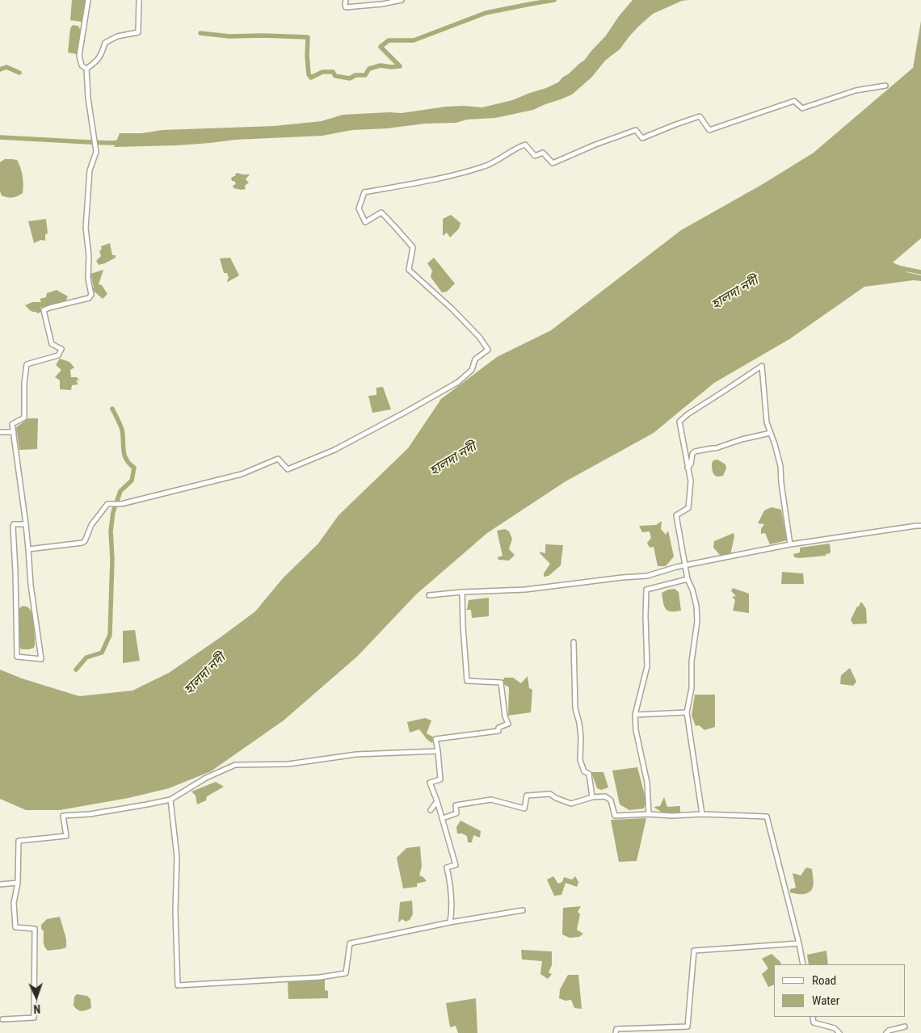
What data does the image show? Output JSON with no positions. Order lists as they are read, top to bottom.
{
  "water": ["হালদা নদী"],
  "legend": ["Road", "Water"],
  "north": "bottom"
}
